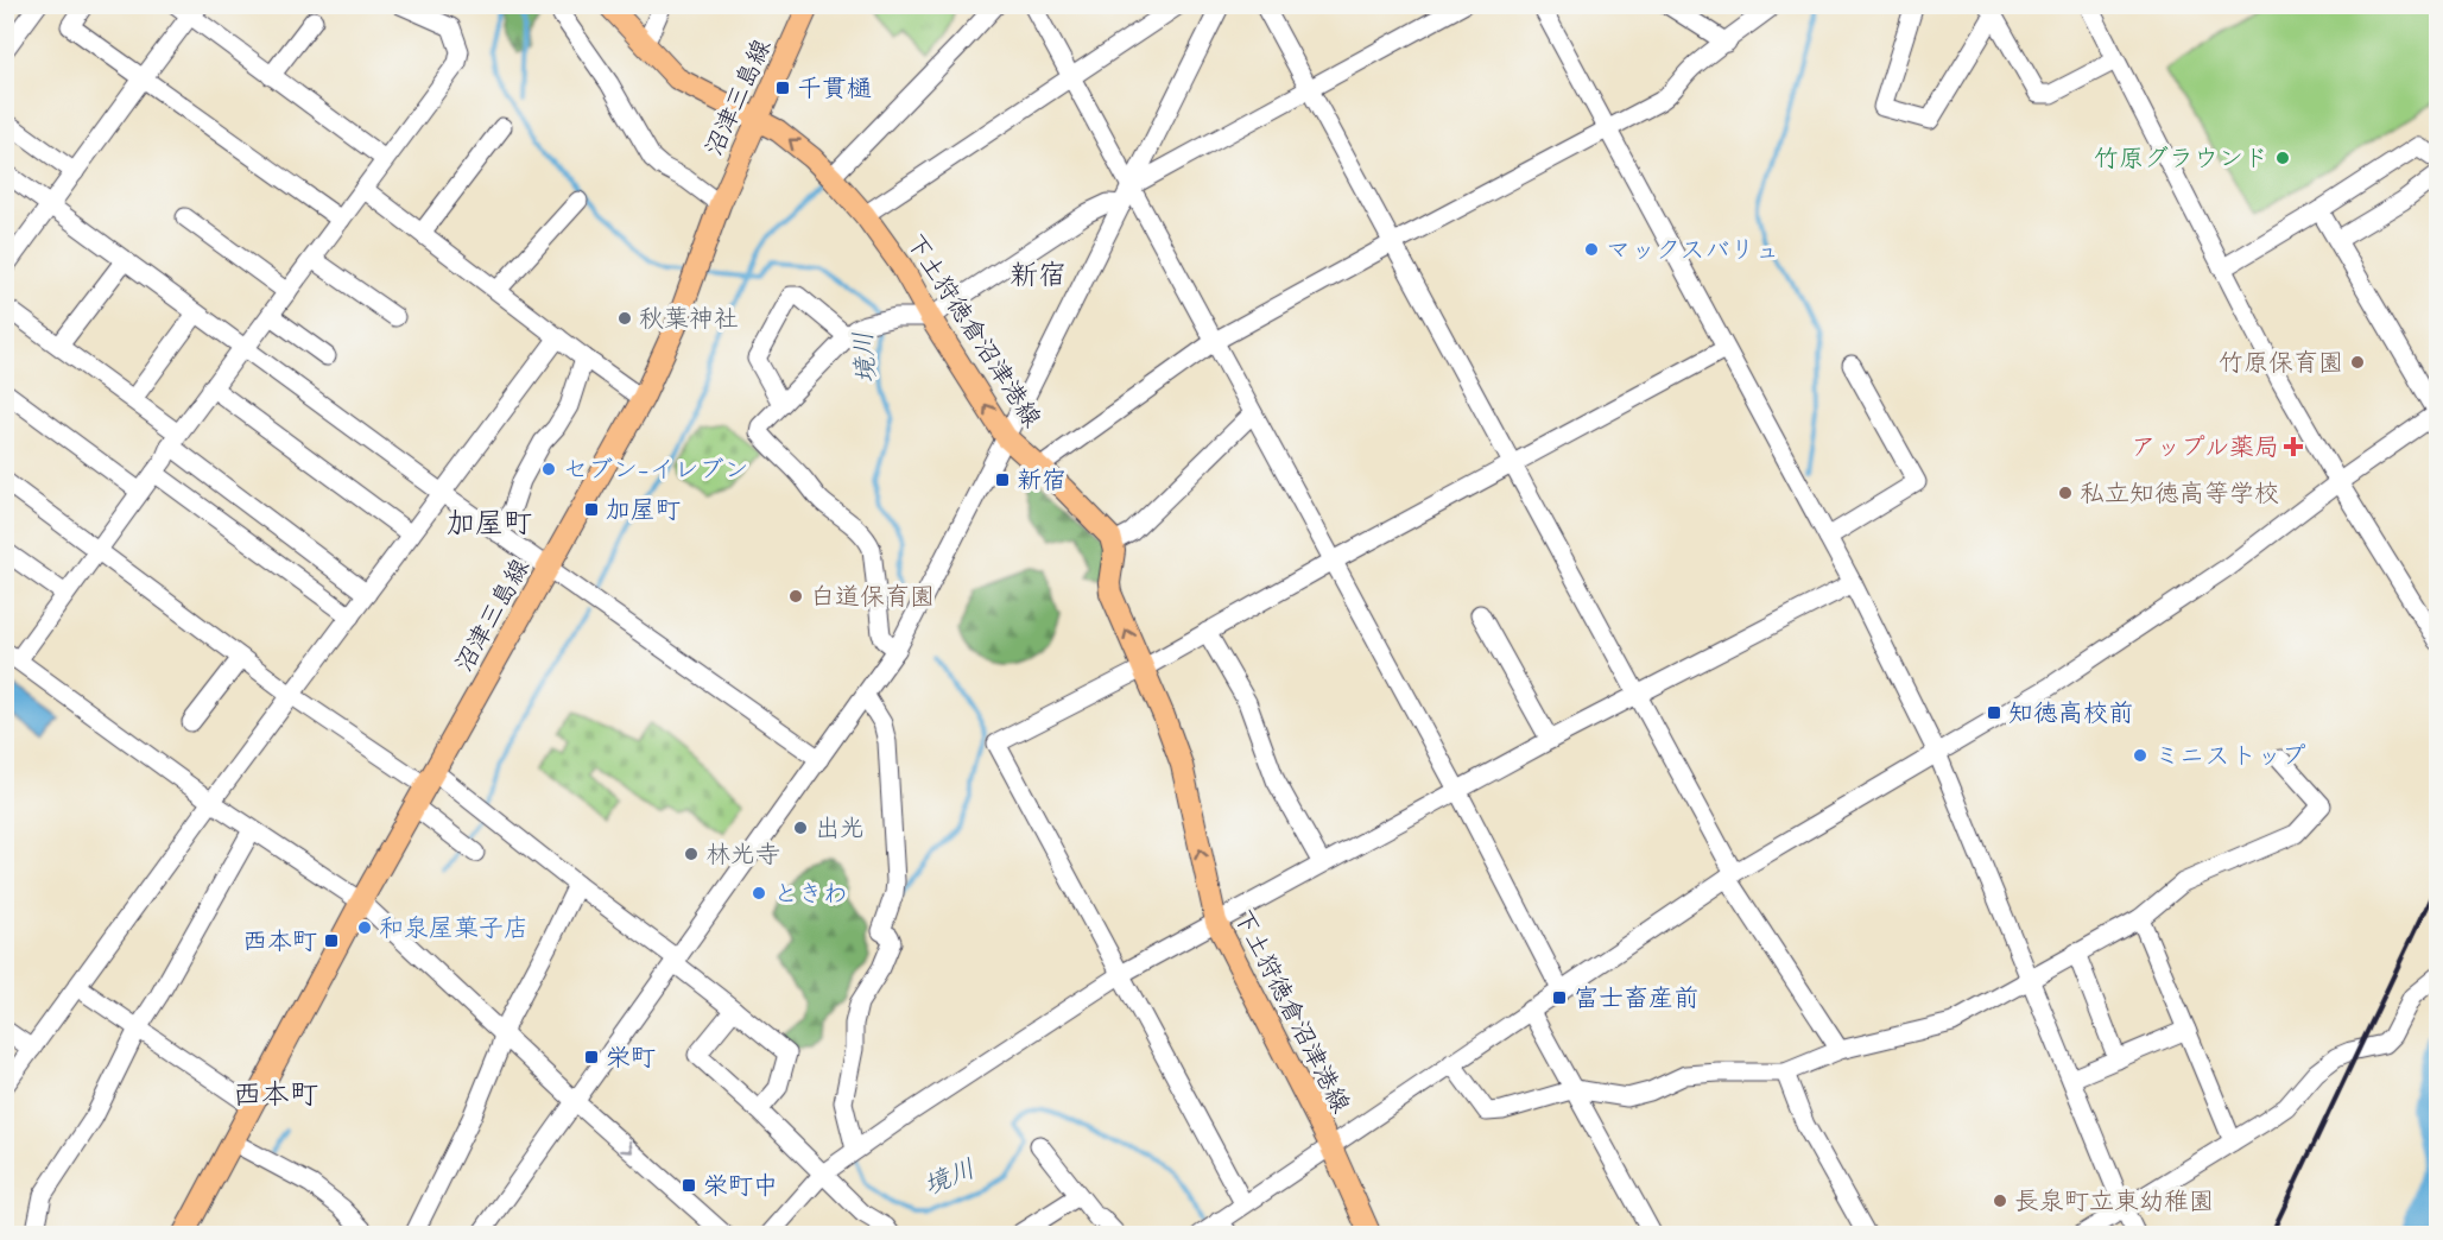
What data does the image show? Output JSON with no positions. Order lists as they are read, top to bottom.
{
  "streets": {
    "main road": ["沼津三島線", "下土狩徳倉沼津港線"]
  },
  "crossings": [
    ["沼津三島線", "下土狩徳倉沼津港線"]
  ],
  "one_way": ["下土狩徳倉沼津港線"],
  "districts": ["新宿", "加屋町", "西本町"],
  "water": ["境川"],
  "places": {
    "transit": [
      "千貫樋",
      "新宿",
      "加屋町",
      "知徳高校前",
      "西本町",
      "富士畜産前",
      "栄町",
      "栄町中"
    ],
    "other": [
      "竹原グラウンド",
      "マックスバリュ",
      "秋葉神社",
      "竹原保育園",
      "セブン-イレブン",
      "私立知徳高等学校",
      "白道保育園",
      "ミニストップ",
      "出光",
      "林光寺",
      "ときわ",
      "和泉屋菓子店",
      "長泉町立東幼稚園"
    ],
    "health": ["アップル薬局"]
  }
}
